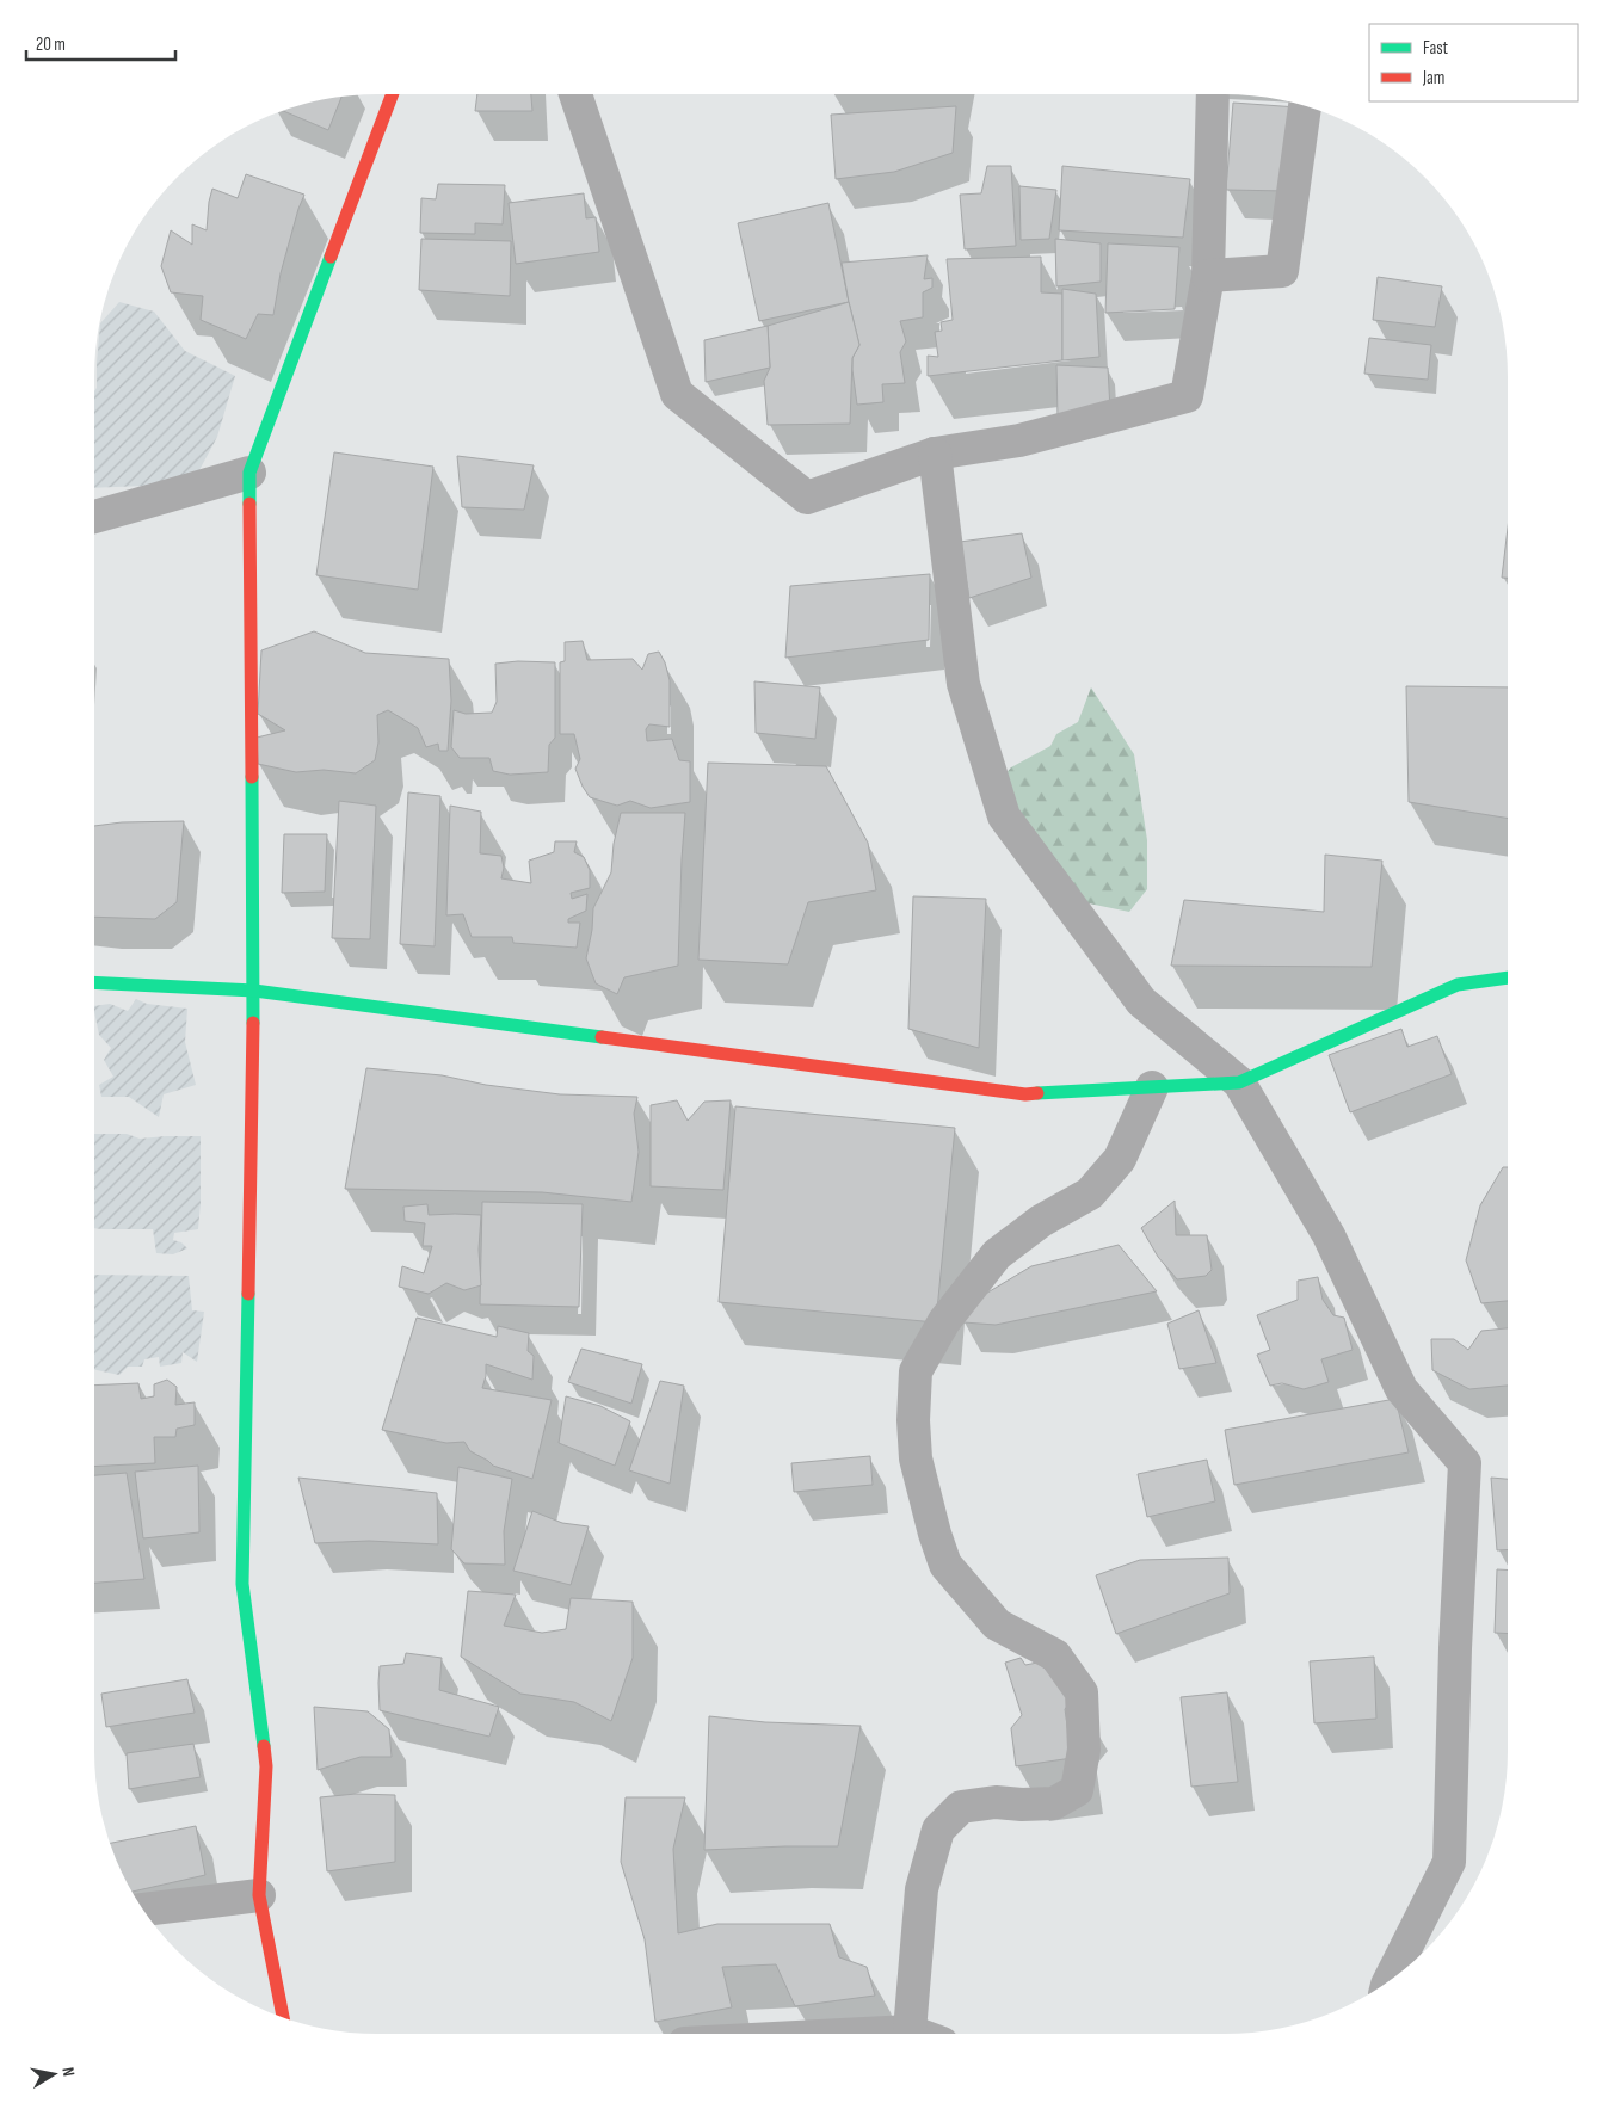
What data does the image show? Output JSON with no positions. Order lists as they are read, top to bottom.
{
  "legend": ["Fast", "Jam"],
  "scale_bar": "20 m",
  "north": "right"
}
